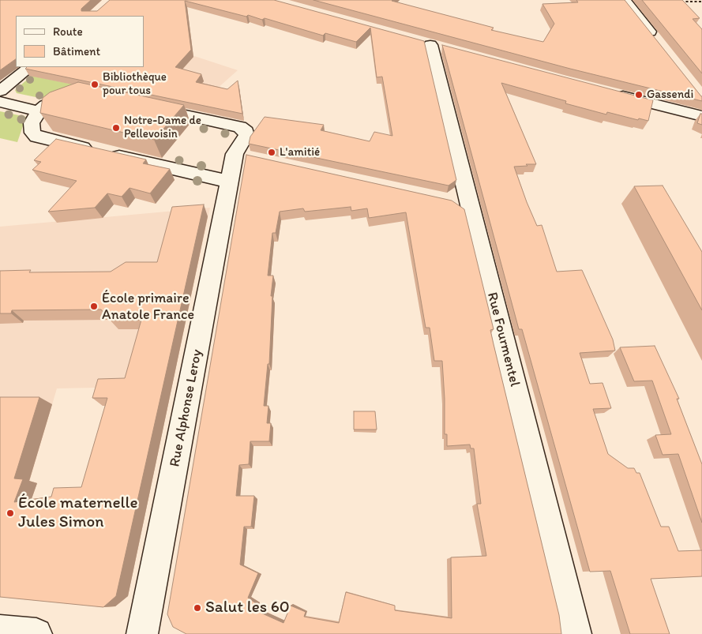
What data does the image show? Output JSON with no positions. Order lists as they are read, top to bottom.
{
  "streets": {
    "street": ["Rue Fourmentel", "Rue Alphonse Leroy"]
  },
  "places": [
    "Bibliothèque pour tous",
    "Gassendi",
    "Notre-Dame de Pellevoisin",
    "L'amitié",
    "École primaire Anatole France",
    "École maternelle Jules Simon",
    "Salut les 60"
  ],
  "legend": ["Route", "Bâtiment"]
}
